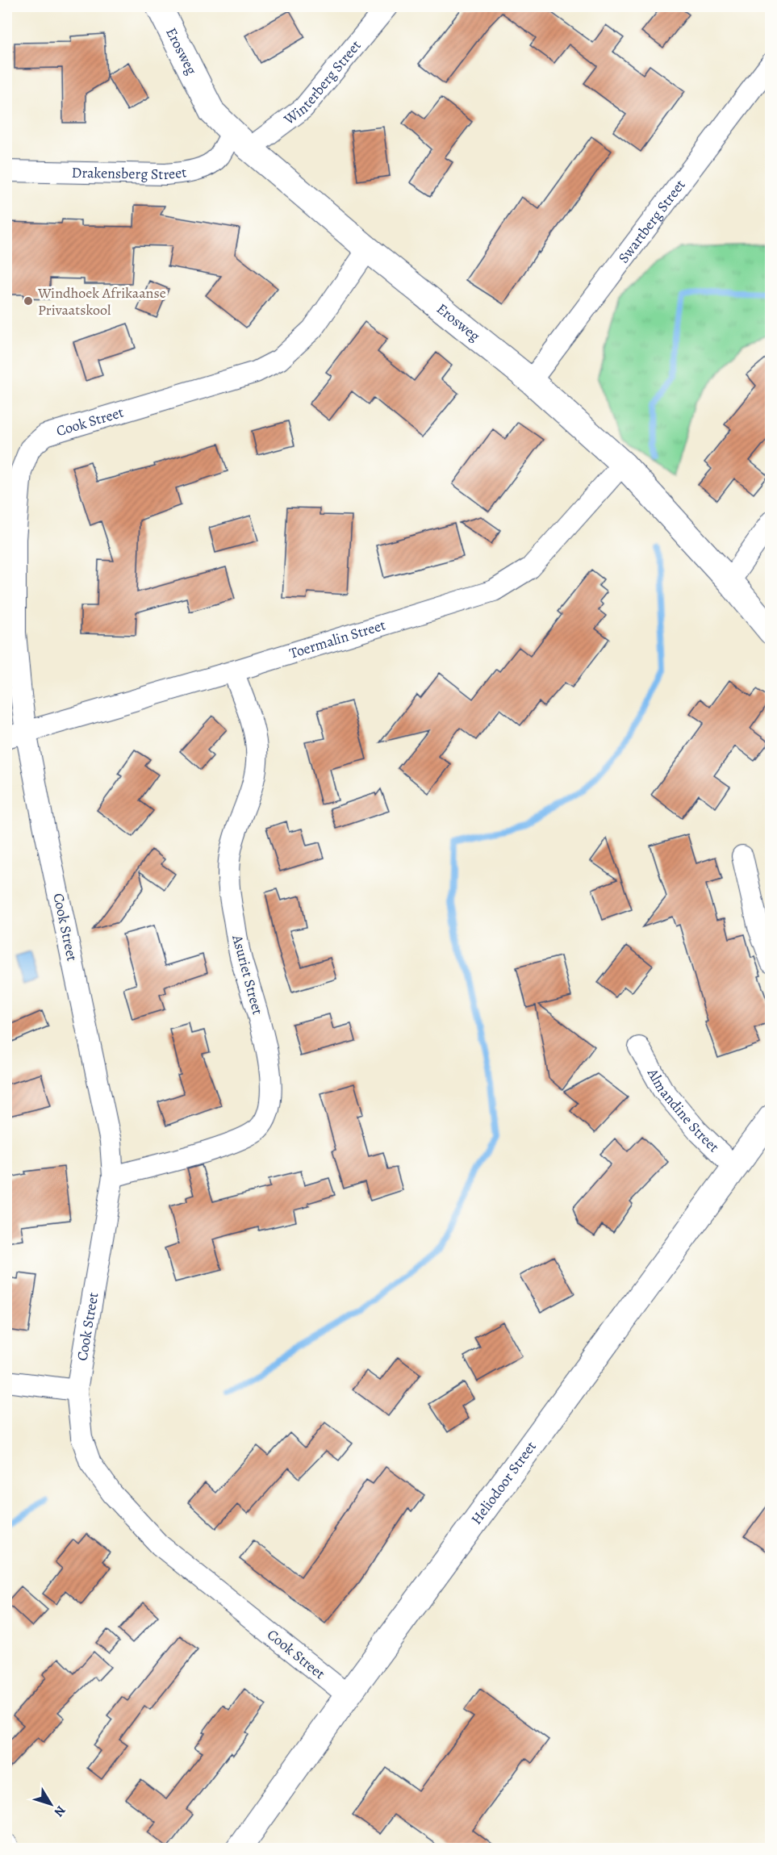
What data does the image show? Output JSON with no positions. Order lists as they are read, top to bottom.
{
  "streets": {
    "street": [
      "Erosweg",
      "Winterberg Street",
      "Drakensberg Street",
      "Swartberg Street",
      "Cook Street",
      "Toermalin Street",
      "Asuriet Street",
      "Almandine Street",
      "Heliodoor Street"
    ]
  },
  "crossings": [
    ["Erosweg", "Winterberg Street"],
    ["Erosweg", "Drakensberg Street"],
    ["Erosweg", "Swartberg Street"],
    ["Erosweg", "Cook Street"],
    ["Erosweg", "Toermalin Street"],
    ["Winterberg Street", "Drakensberg Street"],
    ["Cook Street", "Toermalin Street"],
    ["Cook Street", "Asuriet Street"],
    ["Cook Street", "Heliodoor Street"],
    ["Toermalin Street", "Asuriet Street"],
    ["Almandine Street", "Heliodoor Street"]
  ],
  "places": ["Windhoek Afrikaanse Privaatskool"],
  "north": "bottom right"
}
